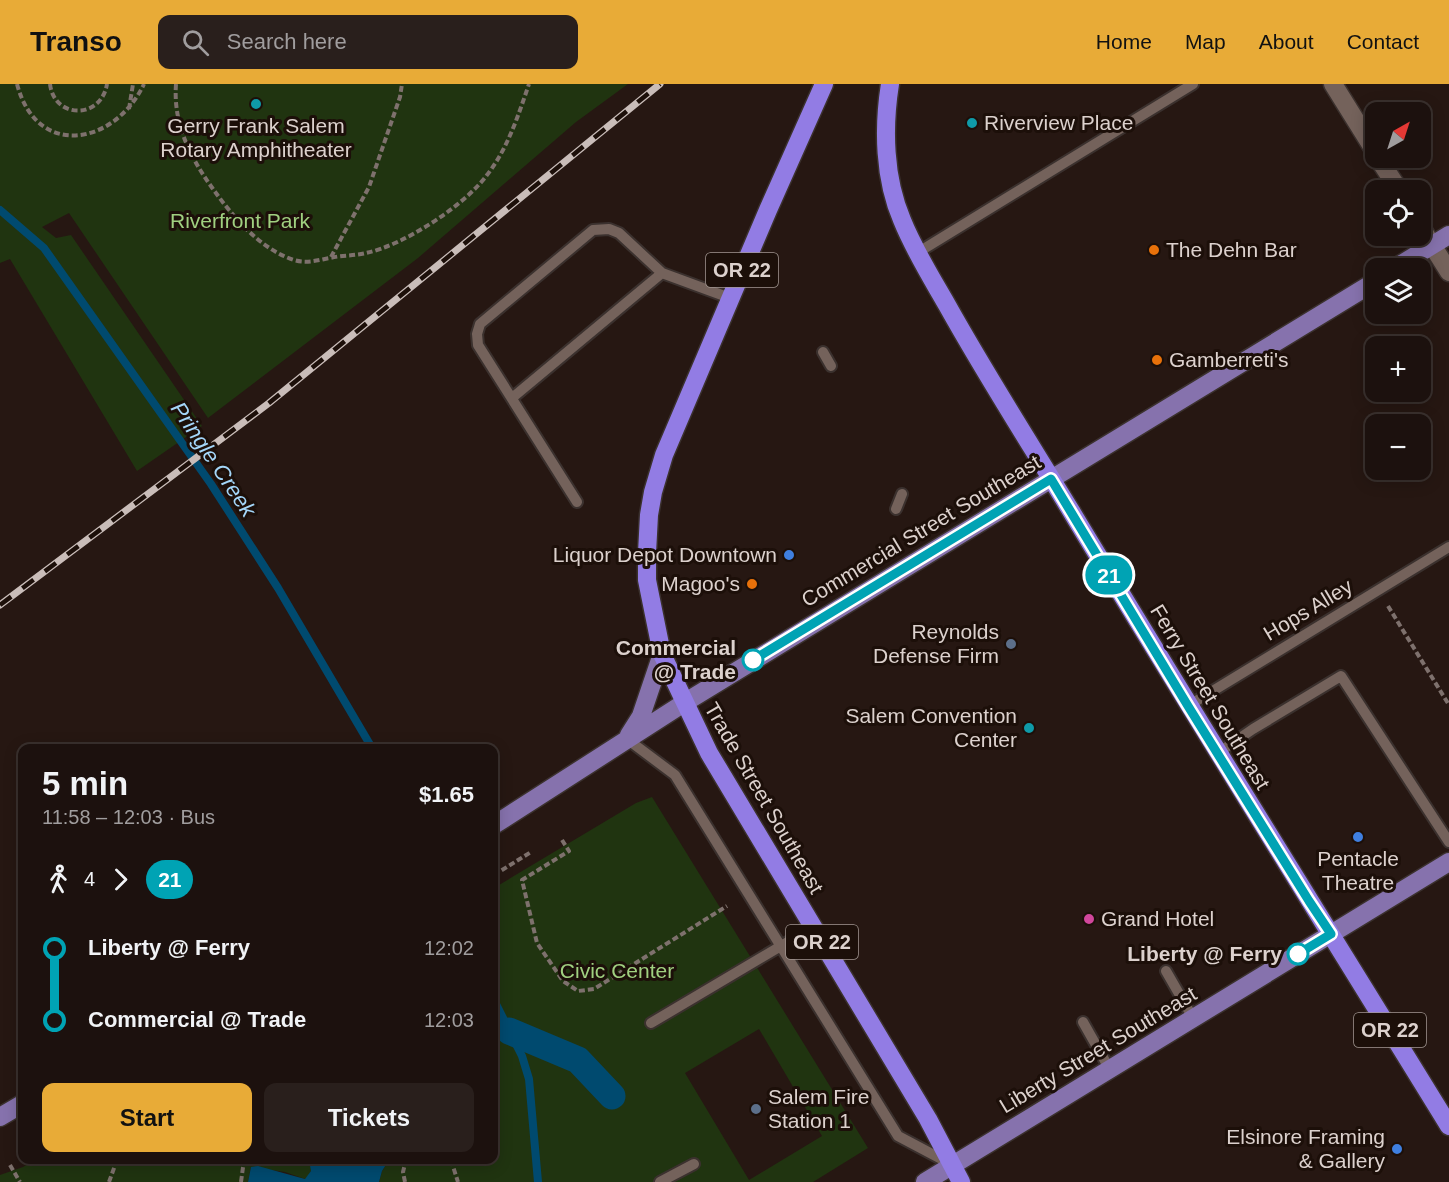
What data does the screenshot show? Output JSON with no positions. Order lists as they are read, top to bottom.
{
  "streets": {
    "highway": ["OR 22", "Ferry Street Southeast", "Trade Street Southeast"],
    "main road": ["Commercial Street Southeast", "Liberty Street Southeast"],
    "lane": ["Hops Alley"]
  },
  "crossings": [
    ["OR 22", "Trade Street Southeast"],
    ["Commercial Street Southeast", "Ferry Street Southeast"],
    ["Commercial Street Southeast", "Trade Street Southeast"],
    ["Hops Alley", "Ferry Street Southeast"],
    ["Ferry Street Southeast", "Liberty Street Southeast"],
    ["Trade Street Southeast", "Liberty Street Southeast"]
  ],
  "water": ["Pringle Creek"],
  "parks": ["Riverfront Park", "Civic Center"],
  "places": [
    "Gerry Frank Salem Rotary Amphitheater",
    "Riverview Place",
    "The Dehn Bar",
    "Gamberreti's",
    "Liquor Depot Downtown",
    "Magoo's",
    "Reynolds Defense Firm",
    "Commercial @ Trade",
    "Salem Convention Center",
    "Pentacle Theatre",
    "Grand Hotel",
    "Liberty @ Ferry",
    "Salem Fire Station 1",
    "Elsinore Framing & Gallery"
  ],
  "lines": ["bus line 21"],
  "north": "top right",
  "page": {
    "header": "Transo",
    "search": "Search here",
    "nav": [
      "Home",
      "Map",
      "About",
      "Contact"
    ],
    "on_map": "21",
    "map_buttons": ["+", "−"],
    "heading": ["5 min", "11:58 – 12:03 · Bus", "$1.65"],
    "legs": ["4", "21"],
    "list": [
      {
        "name": "Liberty @ Ferry",
        "value": "12:02"
      },
      {
        "name": "Commercial @ Trade",
        "value": "12:03"
      }
    ],
    "buttons": ["Start", "Tickets"]
  }
}
